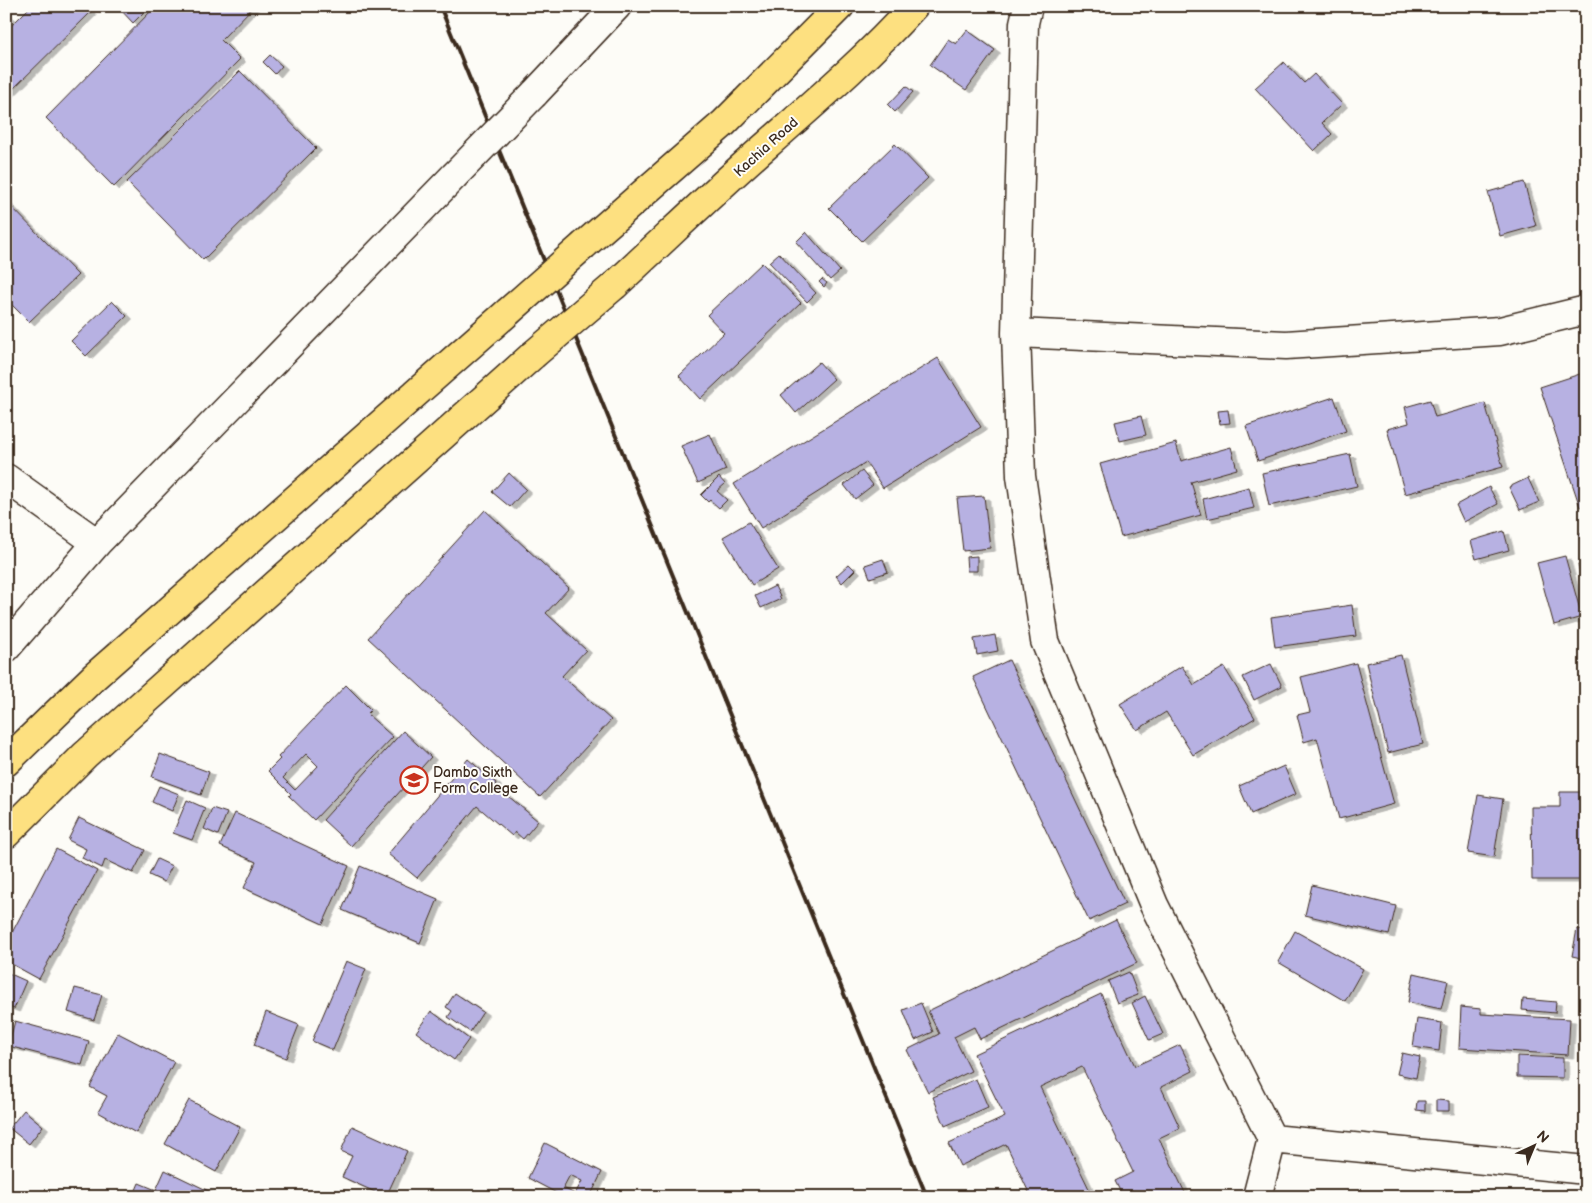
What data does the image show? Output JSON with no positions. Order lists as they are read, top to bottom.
{
  "streets": {
    "main road": ["Kachia Road"]
  },
  "places": {
    "school or university": ["Dambo Sixth Form College"]
  },
  "north": "top right"
}
